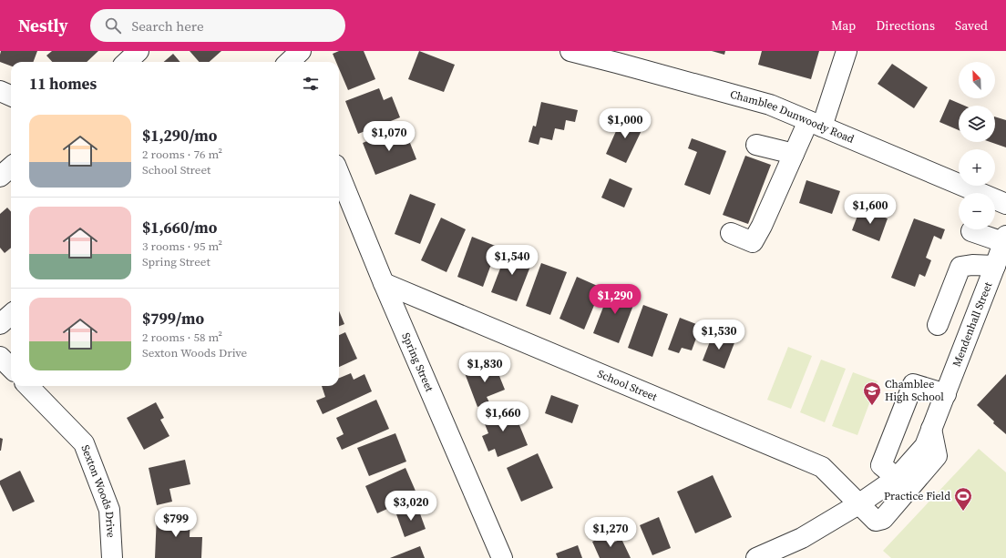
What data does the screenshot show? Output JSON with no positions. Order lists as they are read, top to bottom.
{
  "streets": {
    "street": [
      "Chamblee Dunwoody Road",
      "Mendenhall Street",
      "Spring Street",
      "School Street",
      "Sexton Woods Drive"
    ]
  },
  "crossings": [
    ["Mendenhall Street", "School Street"],
    ["Spring Street", "School Street"]
  ],
  "places": {
    "school or university": ["Chamblee High School"],
    "sports": ["Practice Field"]
  },
  "north": "top left",
  "page": {
    "header": "Nestly",
    "search": "Search here",
    "nav": ["Map", "Directions", "Saved"],
    "map_buttons": ["+", "−"],
    "heading": "11 homes",
    "list": [
      {
        "name": "$1,290/mo",
        "note": "2 rooms · 76 m² · School Street"
      },
      {
        "name": "$1,660/mo",
        "note": "3 rooms · 95 m² · Spring Street"
      },
      {
        "name": "$799/mo",
        "note": "2 rooms · 58 m² · Sexton Woods Drive"
      }
    ],
    "price": [
      "$1,000",
      "$1,070",
      "$1,600",
      "$1,540",
      "$1,290",
      "$1,530",
      "$1,830",
      "$1,660",
      "$3,020",
      "$799",
      "$1,270"
    ]
  }
}
